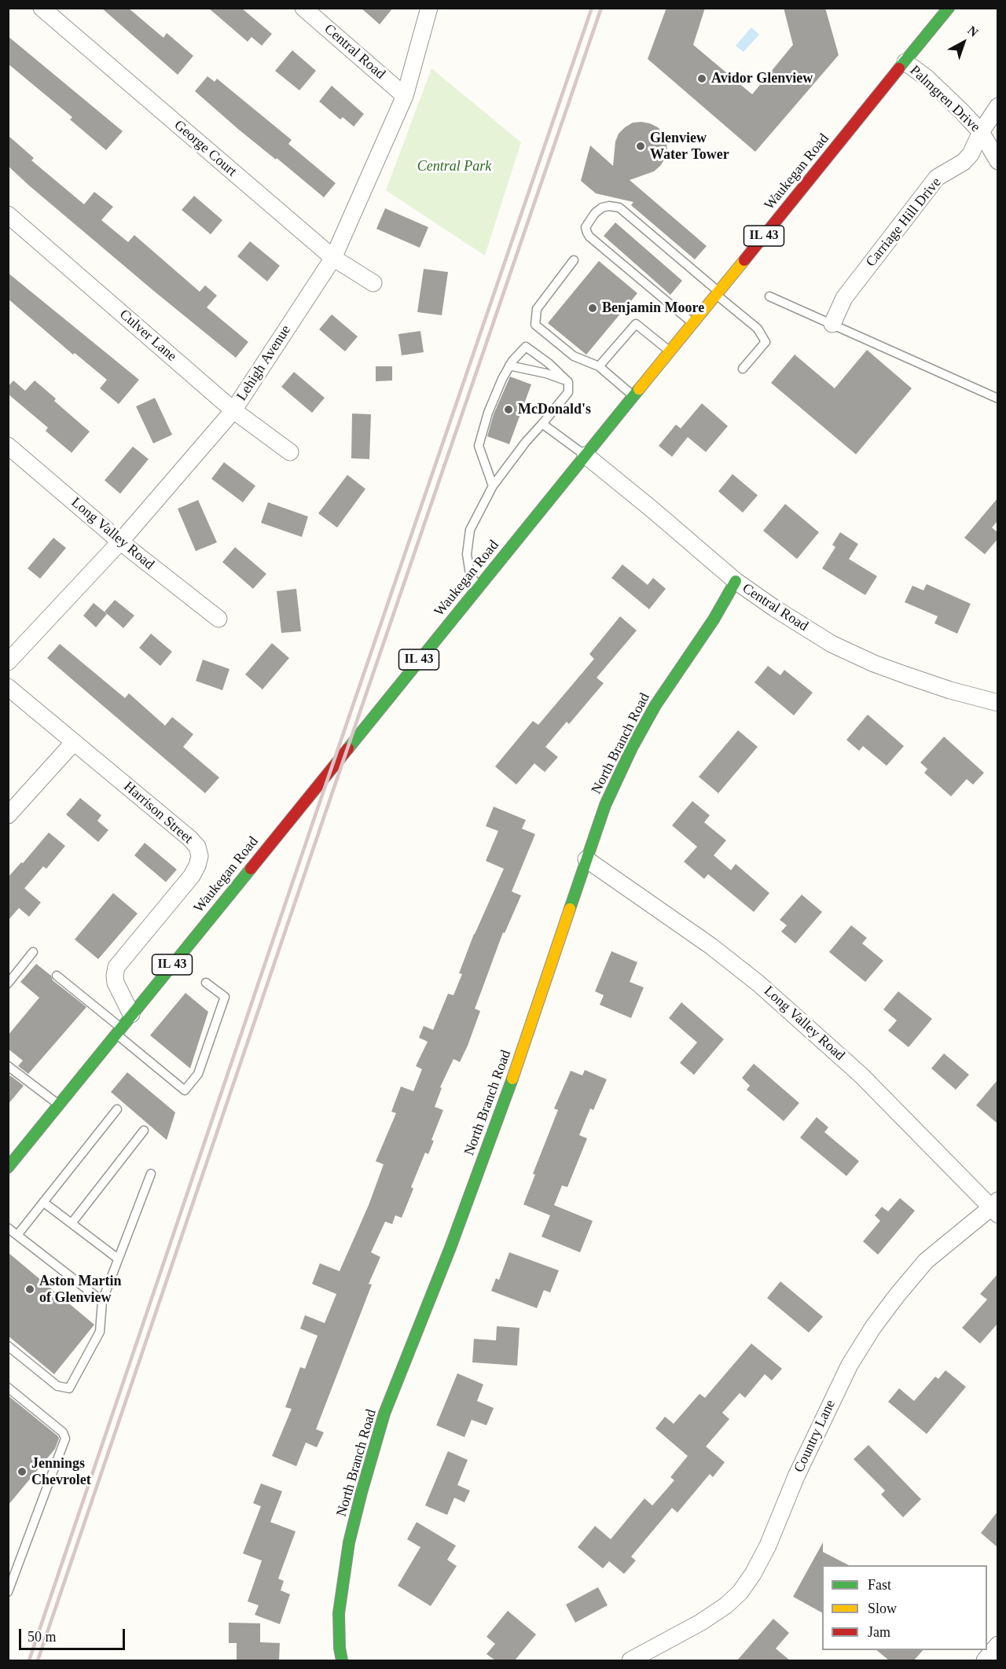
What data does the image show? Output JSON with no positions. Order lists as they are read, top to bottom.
{
  "streets": {
    "main road": ["Waukegan Road", "IL 43", "North Branch Road"],
    "street": [
      "Central Road",
      "Palmgren Drive",
      "George Court",
      "Carriage Hill Drive",
      "Culver Lane",
      "Lehigh Avenue",
      "Long Valley Road",
      "Harrison Street",
      "Country Lane"
    ]
  },
  "crossings": [
    ["Central Road", "Waukegan Road"],
    ["Central Road", "Lehigh Avenue"],
    ["Central Road", "North Branch Road"],
    ["Palmgren Drive", "Waukegan Road"],
    ["Palmgren Drive", "Carriage Hill Drive"],
    ["George Court", "Lehigh Avenue"],
    ["Waukegan Road", "Harrison Street"],
    ["Culver Lane", "Lehigh Avenue"],
    ["Lehigh Avenue", "Long Valley Road"],
    ["Long Valley Road", "North Branch Road"],
    ["Long Valley Road", "Country Lane"]
  ],
  "parks": ["Central Park"],
  "places": [
    "Avidor Glenview",
    "Glenview Water Tower",
    "Benjamin Moore",
    "McDonald's",
    "Aston Martin of Glenview",
    "Jennings Chevrolet"
  ],
  "legend": ["Fast", "Slow", "Jam"],
  "scale_bar": "50 m",
  "north": "top right"
}
